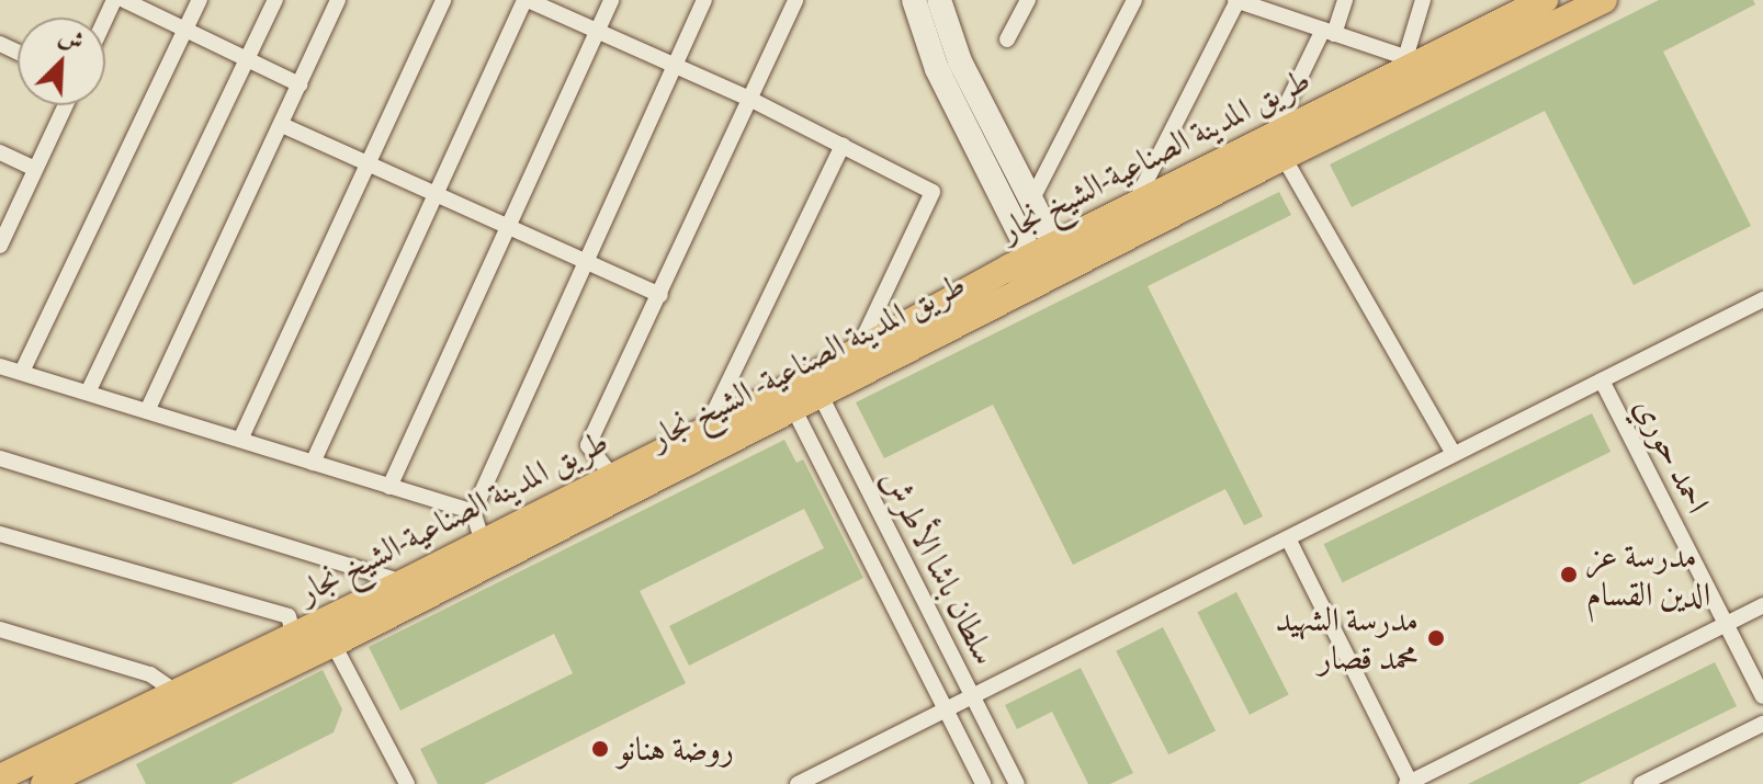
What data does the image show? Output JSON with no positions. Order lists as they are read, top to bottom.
{
  "streets": {
    "main road": ["طريق المدينة الصناعية-الشيخ نجار", "طريق المدينة الصناعية- الشيخ نجار"],
    "street": ["احمد حوري", "سلطان باشا الأطرش"]
  },
  "crossings": [
    ["طريق المدينة الصناعية-الشيخ نجار", "طريق المدينة الصناعية- الشيخ نجار"],
    ["طريق المدينة الصناعية-الشيخ نجار", "سلطان باشا الأطرش"],
    ["طريق المدينة الصناعية- الشيخ نجار", "سلطان باشا الأطرش"]
  ],
  "places": ["مدرسة عز الدين القسام", "مدرسة الشهيد محمد قصار", "روضة هنانو"],
  "north": "top right"
}
